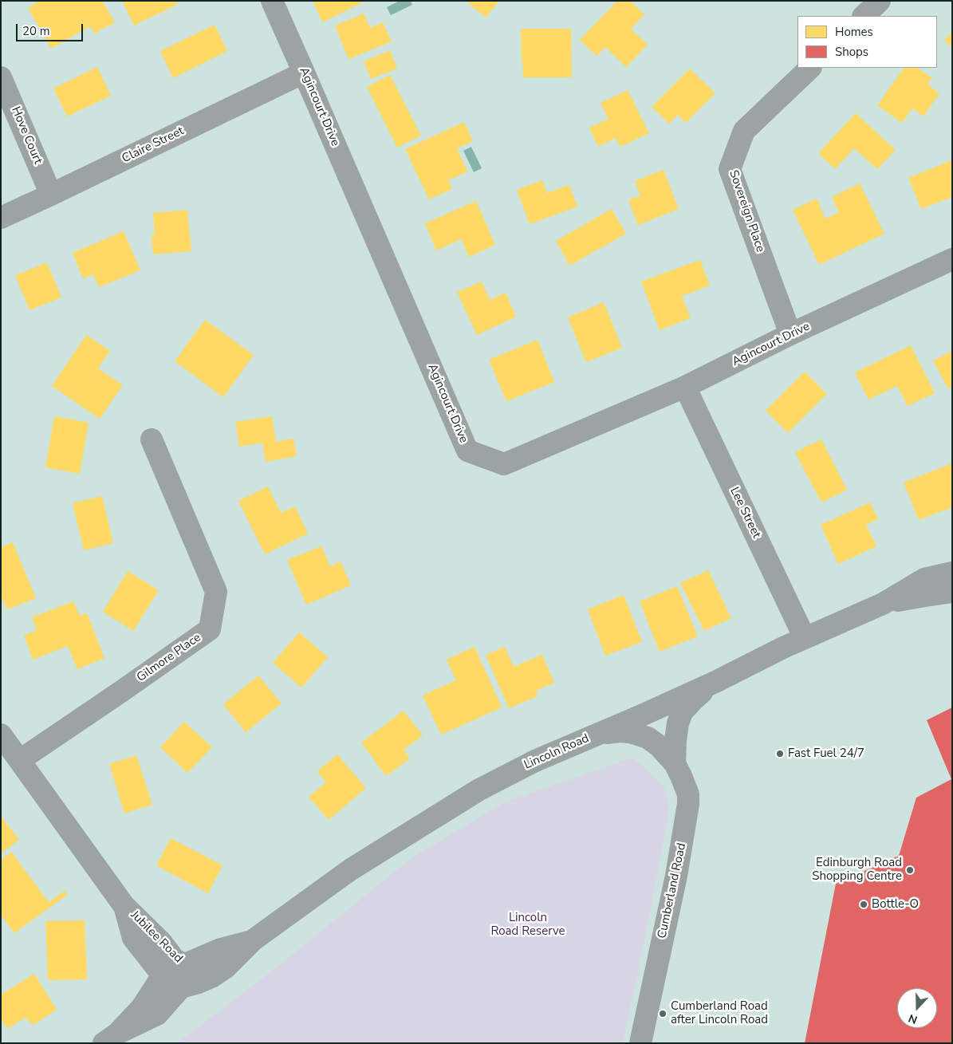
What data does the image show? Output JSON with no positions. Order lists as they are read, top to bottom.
{
  "streets": {
    "street": [
      "Agincourt Drive",
      "Hove Court",
      "Claire Street",
      "Sovereign Place",
      "Lee Street",
      "Gilmore Place",
      "Lincoln Road",
      "Cumberland Road",
      "Jubilee Road"
    ]
  },
  "crossings": [
    ["Agincourt Drive", "Claire Street"],
    ["Agincourt Drive", "Sovereign Place"],
    ["Agincourt Drive", "Lee Street"],
    ["Hove Court", "Claire Street"],
    ["Lee Street", "Lincoln Road"],
    ["Gilmore Place", "Jubilee Road"],
    ["Lincoln Road", "Jubilee Road"]
  ],
  "parks": ["Lincoln Road Reserve"],
  "places": [
    "Fast Fuel 24/7",
    "Edinburgh Road Shopping Centre",
    "Bottle-O",
    "Cumberland Road after Lincoln Road"
  ],
  "legend": ["Homes", "Shops"],
  "scale_bar": "20 m",
  "north": "bottom"
}
